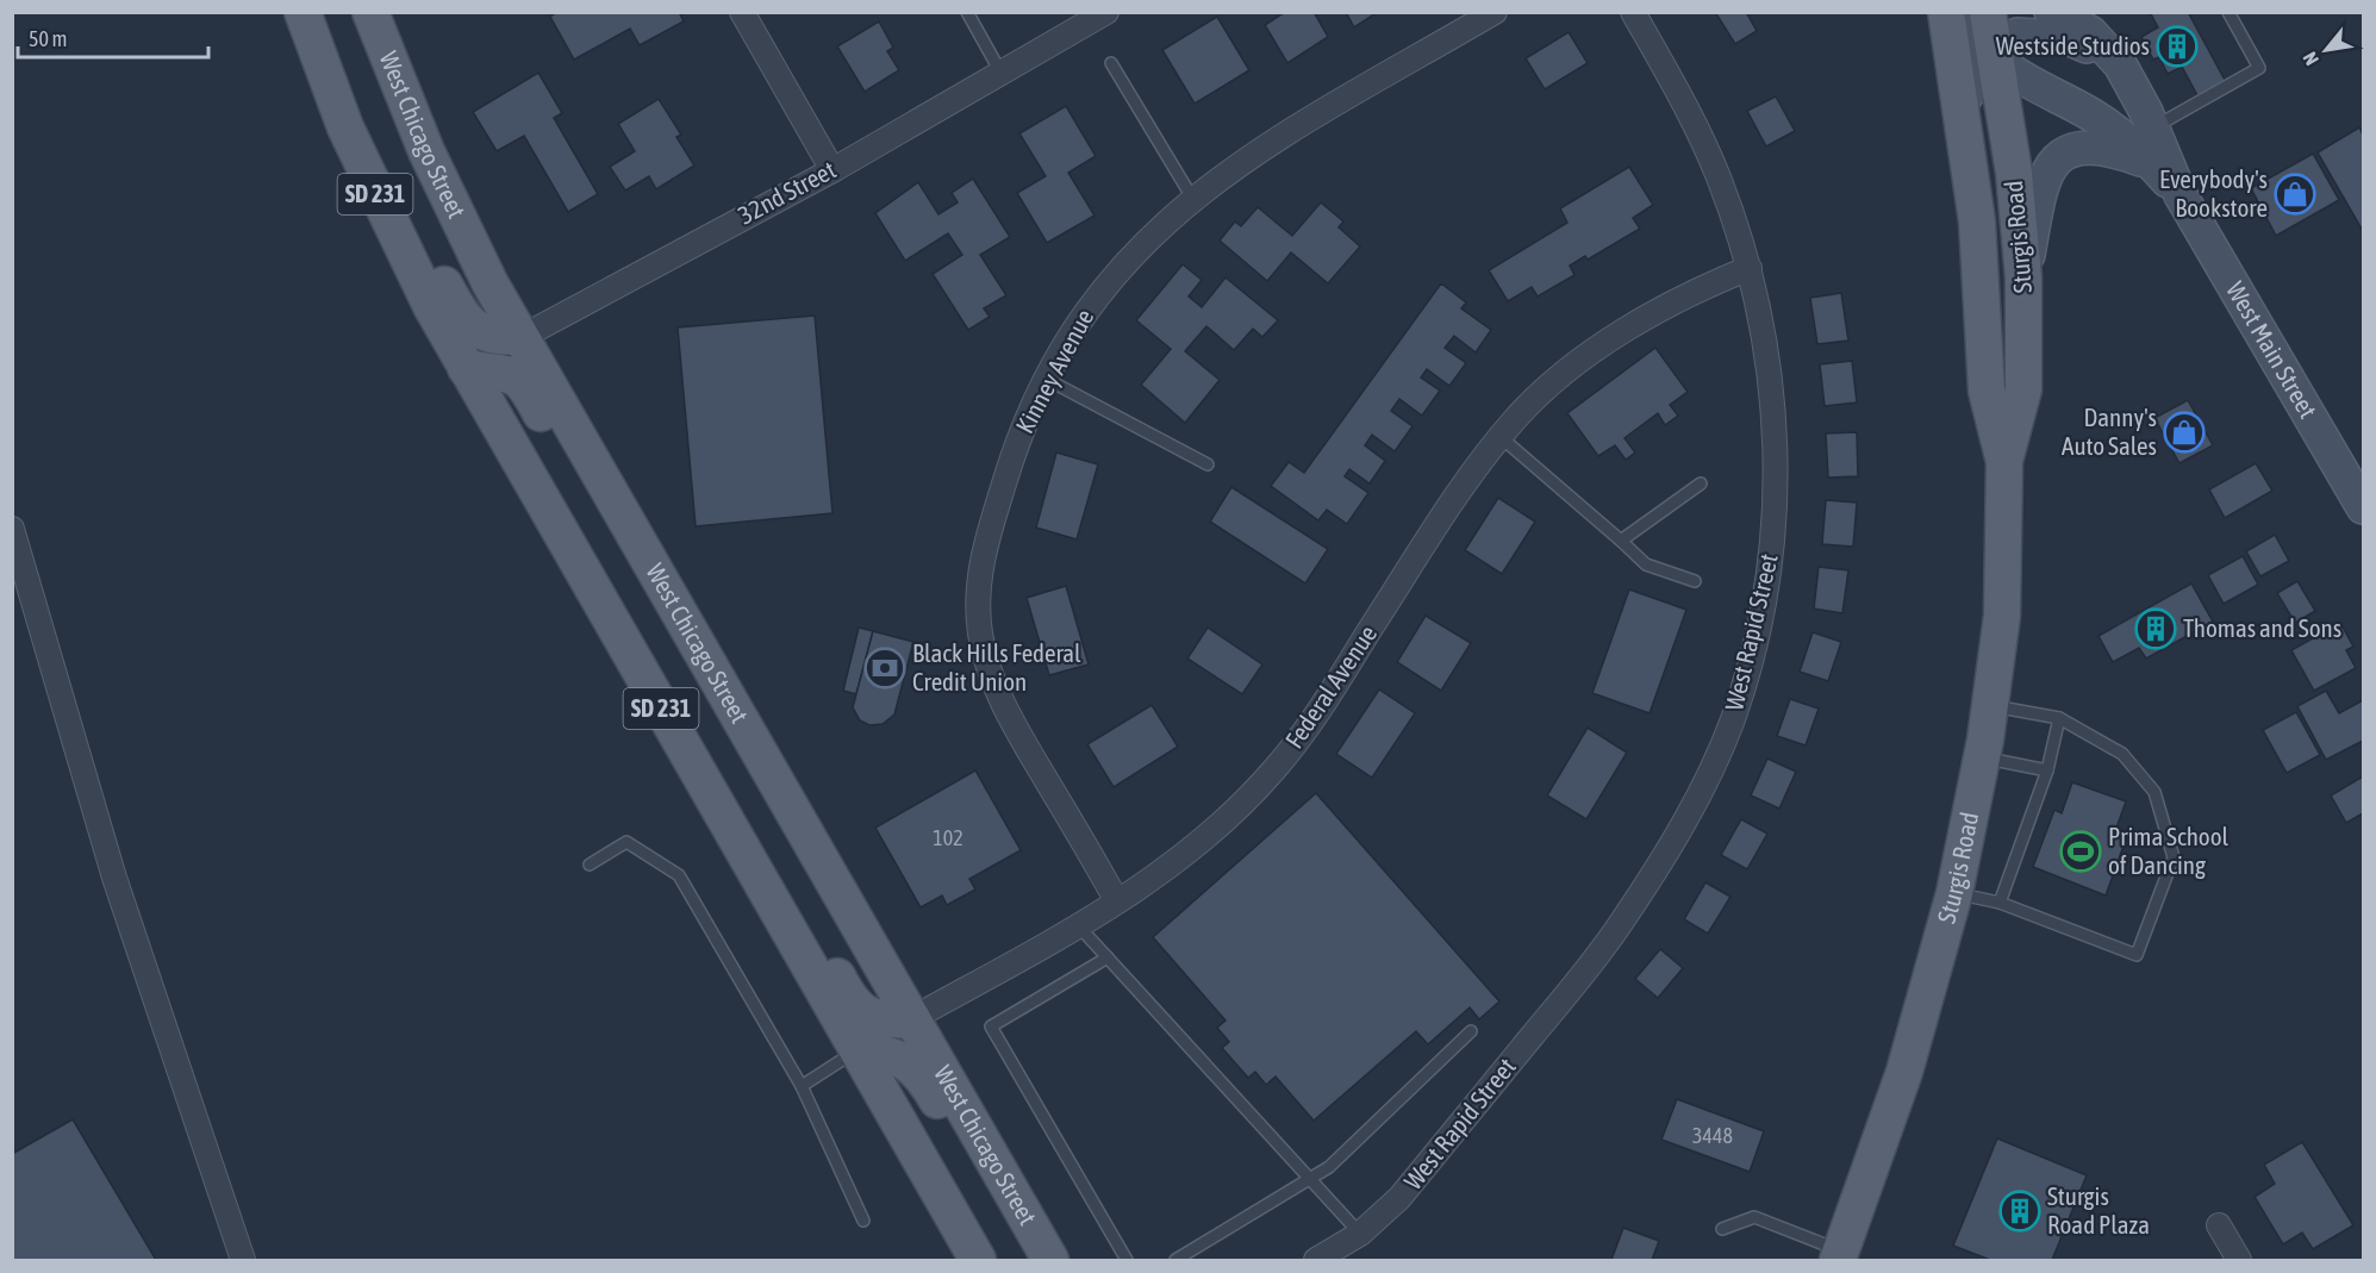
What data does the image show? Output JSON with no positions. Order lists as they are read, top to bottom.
{
  "streets": {
    "main road": ["West Chicago Street", "SD 231", "Sturgis Road"],
    "street": [
      "32nd Street",
      "West Main Street",
      "Kinney Avenue",
      "West Rapid Street",
      "Federal Avenue"
    ]
  },
  "crossings": [
    ["West Chicago Street", "32nd Street"],
    ["West Chicago Street", "Federal Avenue"],
    ["32nd Street", "SD 231"],
    ["SD 231", "Federal Avenue"],
    ["Sturgis Road", "West Main Street"],
    ["Kinney Avenue", "Federal Avenue"],
    ["West Rapid Street", "Federal Avenue"]
  ],
  "places": {
    "building": ["Westside Studios", "Thomas and Sons", "Sturgis Road Plaza"],
    "shop": ["Everybody's Bookstore", "Danny's Auto Sales"],
    "bank": ["Black Hills Federal Credit Union"],
    "sports": ["Prima School of Dancing"]
  },
  "house_numbers": ["102", "3448"],
  "scale_bar": "50 m",
  "north": "bottom left"
}
